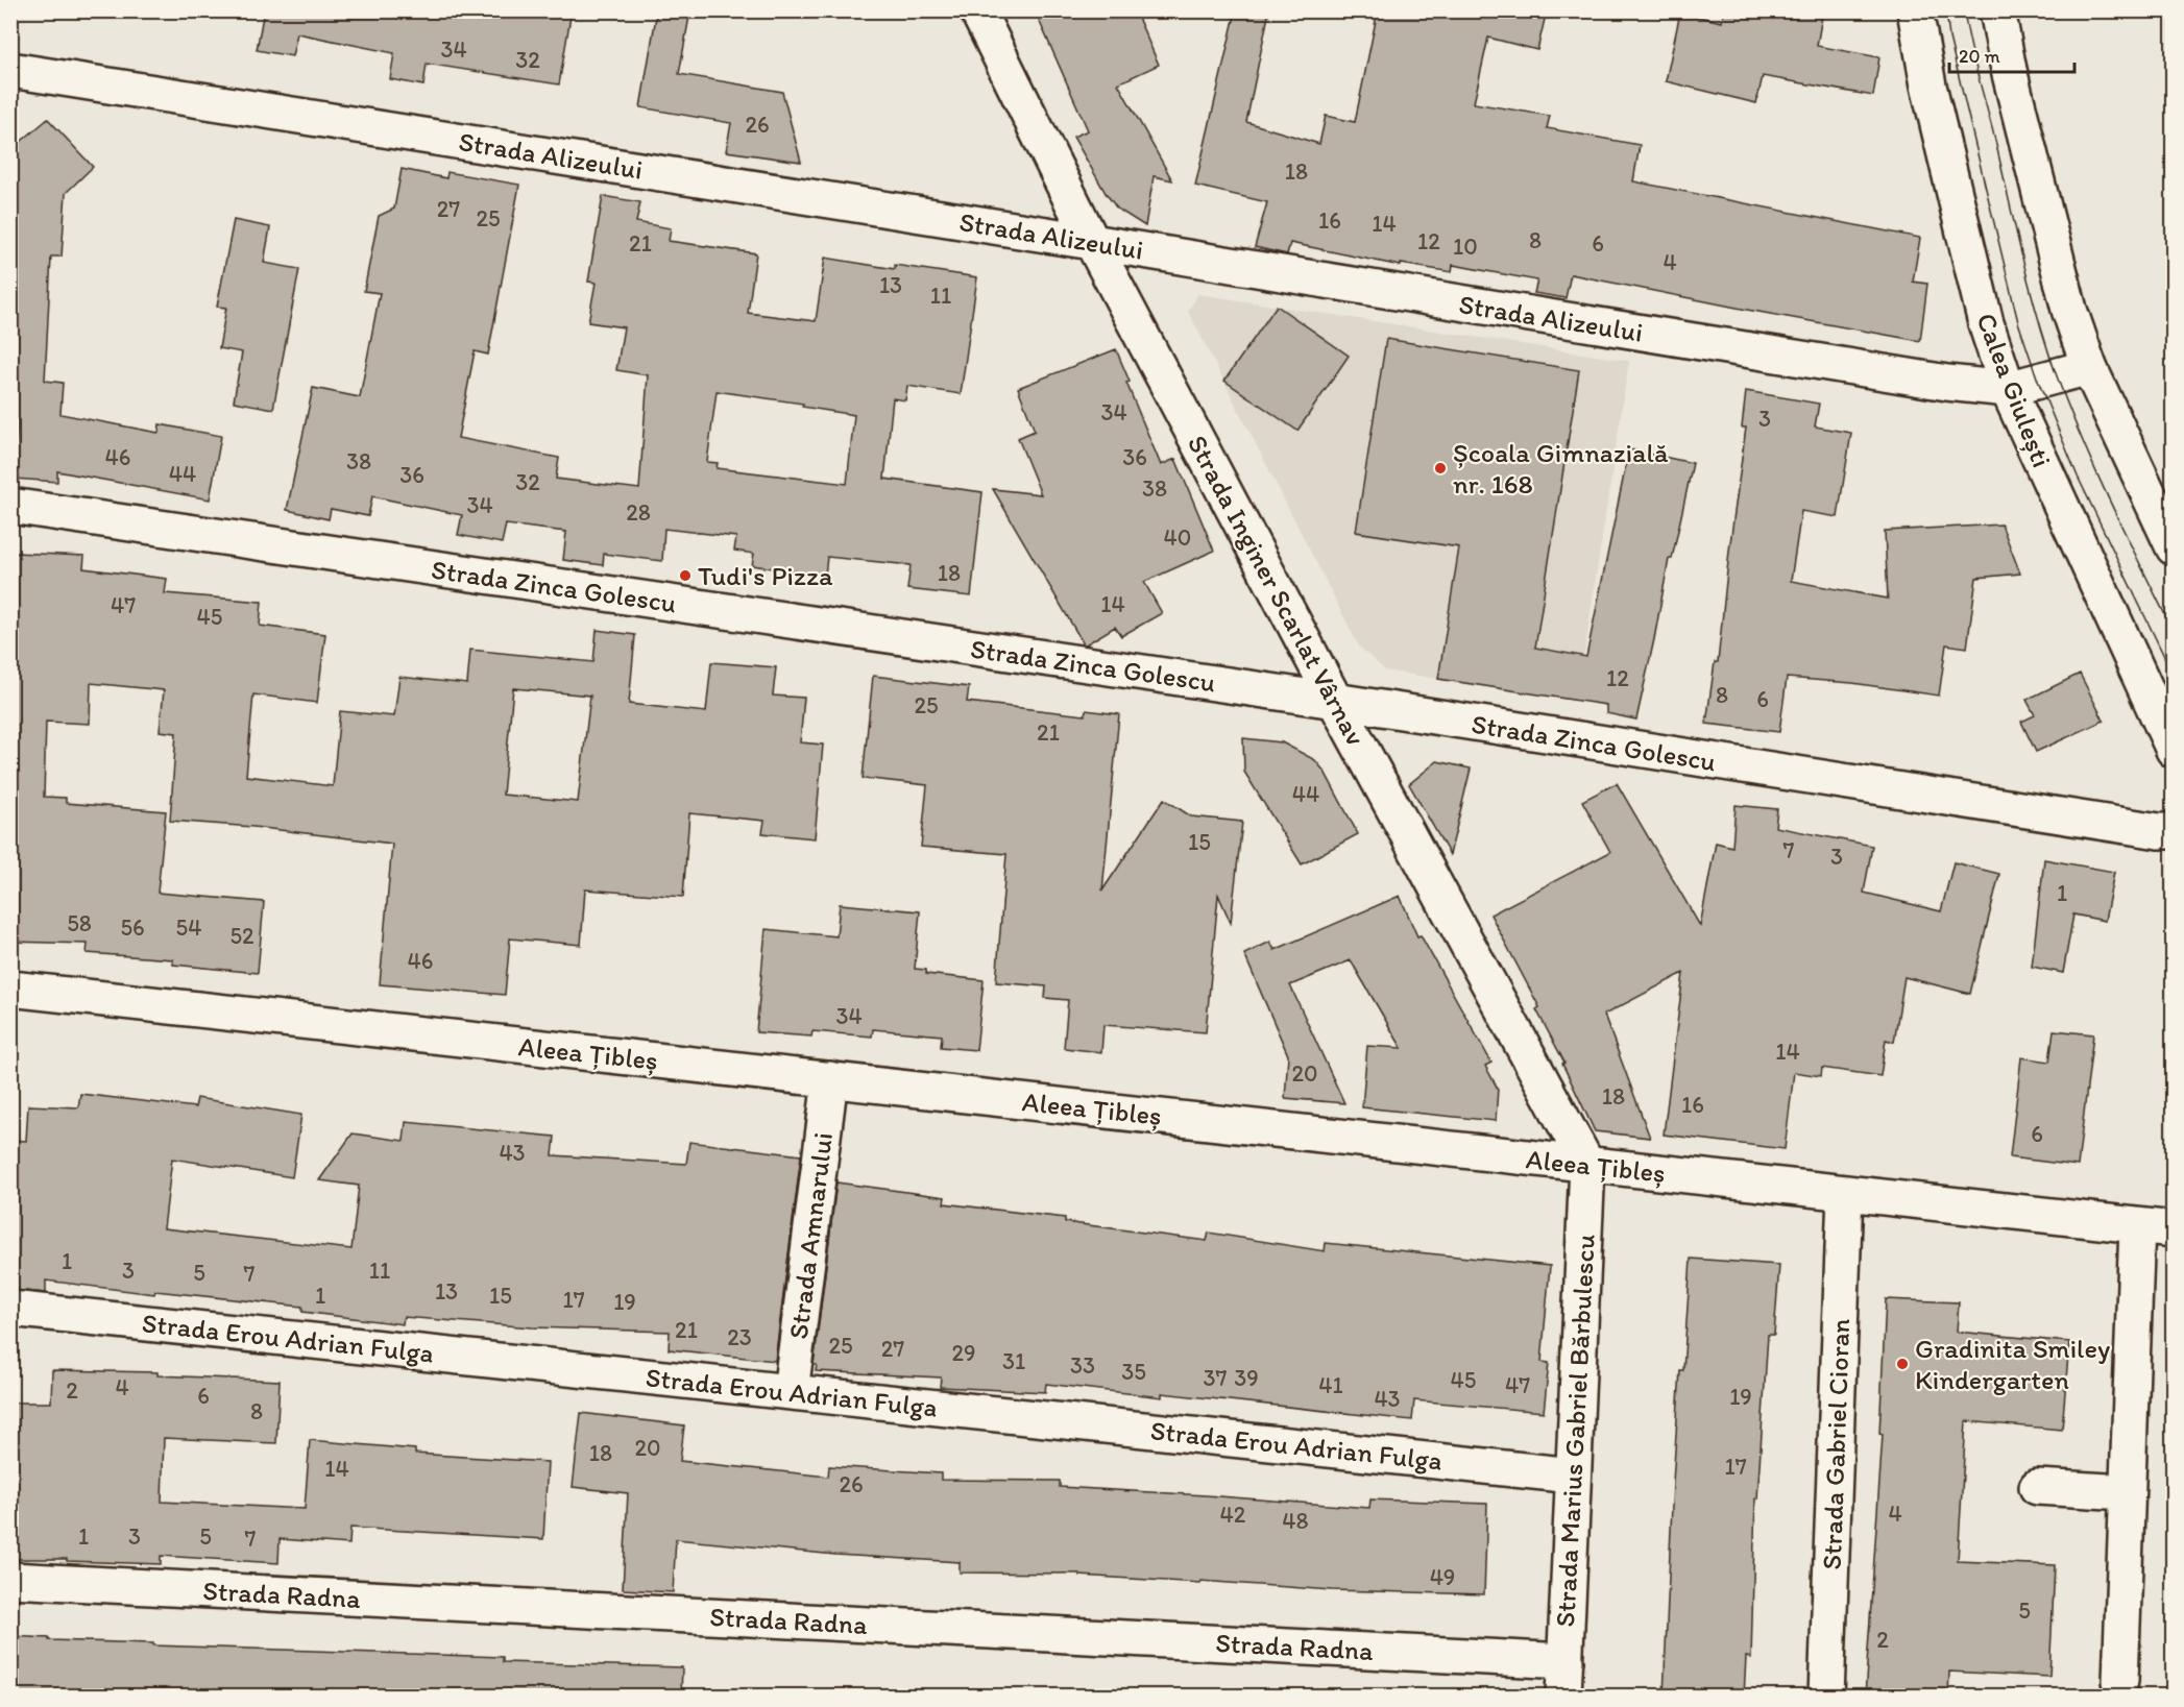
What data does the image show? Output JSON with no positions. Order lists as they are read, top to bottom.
{
  "streets": {
    "street": [
      "Strada Alizeului",
      "Calea Giulești",
      "Strada Zinca Golescu",
      "Strada Inginer Scarlat Vârnav",
      "Aleea Țibleș",
      "Strada Amnarului",
      "Strada Erou Adrian Fulga",
      "Strada Marius Gabriel Bărbulescu",
      "Strada Gabriel Cioran",
      "Strada Radna"
    ]
  },
  "crossings": [
    ["Strada Alizeului", "Calea Giulești"],
    ["Strada Alizeului", "Strada Inginer Scarlat Vârnav"],
    ["Strada Zinca Golescu", "Strada Inginer Scarlat Vârnav"],
    ["Strada Inginer Scarlat Vârnav", "Aleea Țibleș"],
    ["Strada Inginer Scarlat Vârnav", "Strada Marius Gabriel Bărbulescu"],
    ["Aleea Țibleș", "Strada Amnarului"],
    ["Aleea Țibleș", "Strada Marius Gabriel Bărbulescu"],
    ["Aleea Țibleș", "Strada Gabriel Cioran"],
    ["Strada Amnarului", "Strada Erou Adrian Fulga"],
    ["Strada Erou Adrian Fulga", "Strada Marius Gabriel Bărbulescu"],
    ["Strada Marius Gabriel Bărbulescu", "Strada Radna"]
  ],
  "places": ["Școala Gimnazială nr. 168", "Tudi's Pizza", "Gradinita Smiley Kindergarten"],
  "house_numbers": [
    "34",
    "32",
    "26",
    "18",
    "27",
    "25",
    "16",
    "14",
    "8",
    "12",
    "21",
    "6",
    "10",
    "4",
    "13",
    "11",
    "34",
    "3",
    "46",
    "36",
    "38",
    "44",
    "36",
    "32",
    "38",
    "34",
    "28",
    "40",
    "18",
    "14",
    "47",
    "45",
    "12",
    "8",
    "6",
    "25",
    "21",
    "44",
    "15",
    "7",
    "3",
    "1",
    "58",
    "56",
    "54",
    "52",
    "46",
    "34",
    "14",
    "20",
    "18",
    "16",
    "6",
    "43",
    "1",
    "3",
    "11",
    "5",
    "7",
    "13",
    "1",
    "15",
    "17",
    "19",
    "21",
    "23",
    "25",
    "27",
    "29",
    "31",
    "33",
    "35",
    "37",
    "39",
    "45",
    "41",
    "47",
    "4",
    "2",
    "6",
    "19",
    "43",
    "8",
    "20",
    "18",
    "17",
    "14",
    "26",
    "4",
    "42",
    "48",
    "1",
    "3",
    "5",
    "7",
    "49",
    "5",
    "2"
  ],
  "scale_bar": "20 m"
}
